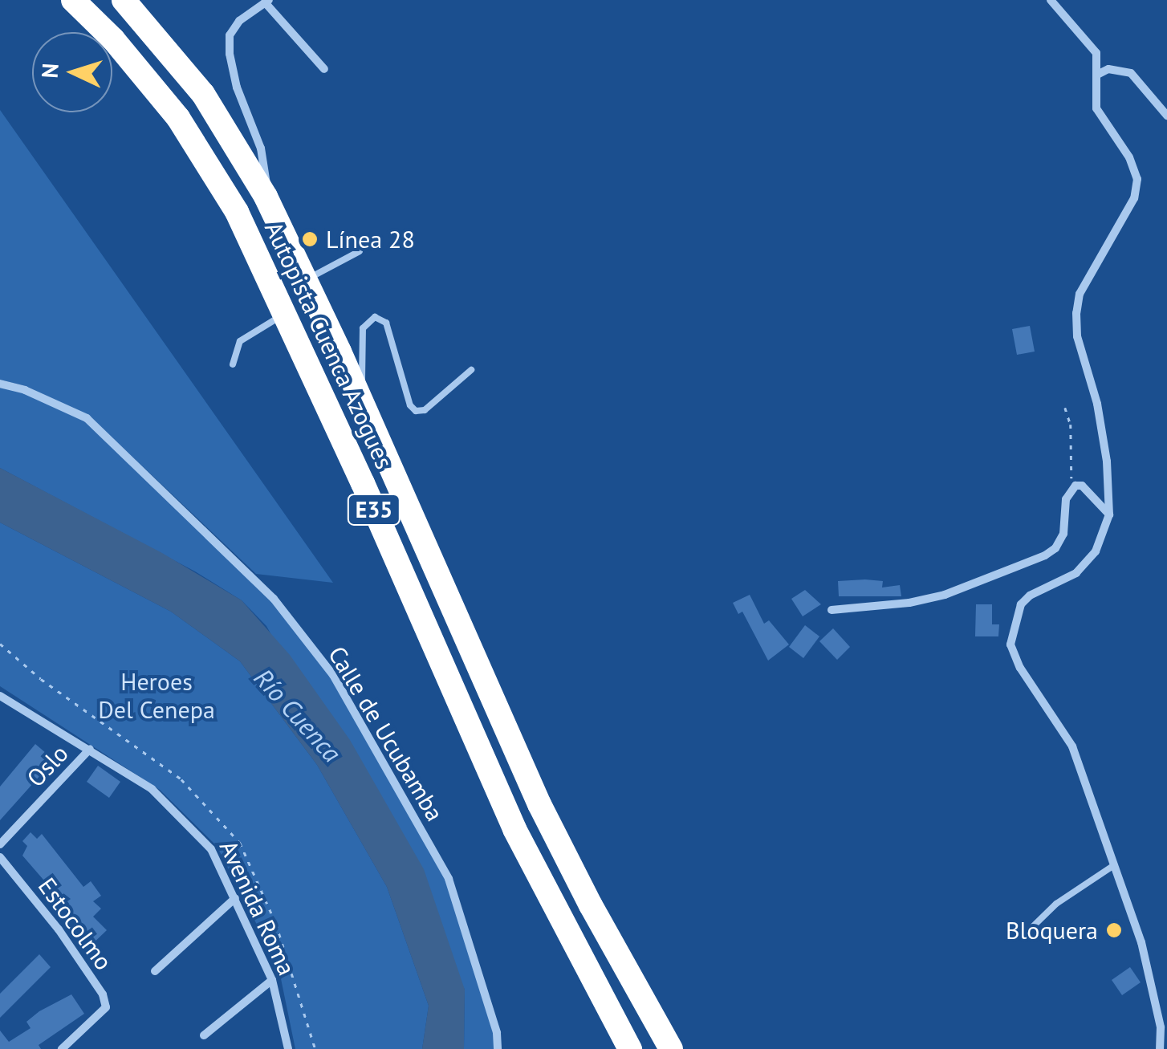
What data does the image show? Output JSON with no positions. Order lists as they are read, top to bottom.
{
  "streets": {
    "highway": ["Autopista Cuenca Azogues", "E35"],
    "street": [
      "Calle de Ucubamba",
      "Oslo",
      "Avenida Roma",
      "Estocolmo"
    ]
  },
  "crossings": [
    ["Oslo", "Avenida Roma"]
  ],
  "water": ["Río Cuenca"],
  "parks": ["Heroes Del Cenepa"],
  "places": ["Línea 28", "Bloquera"],
  "north": "left"
}
